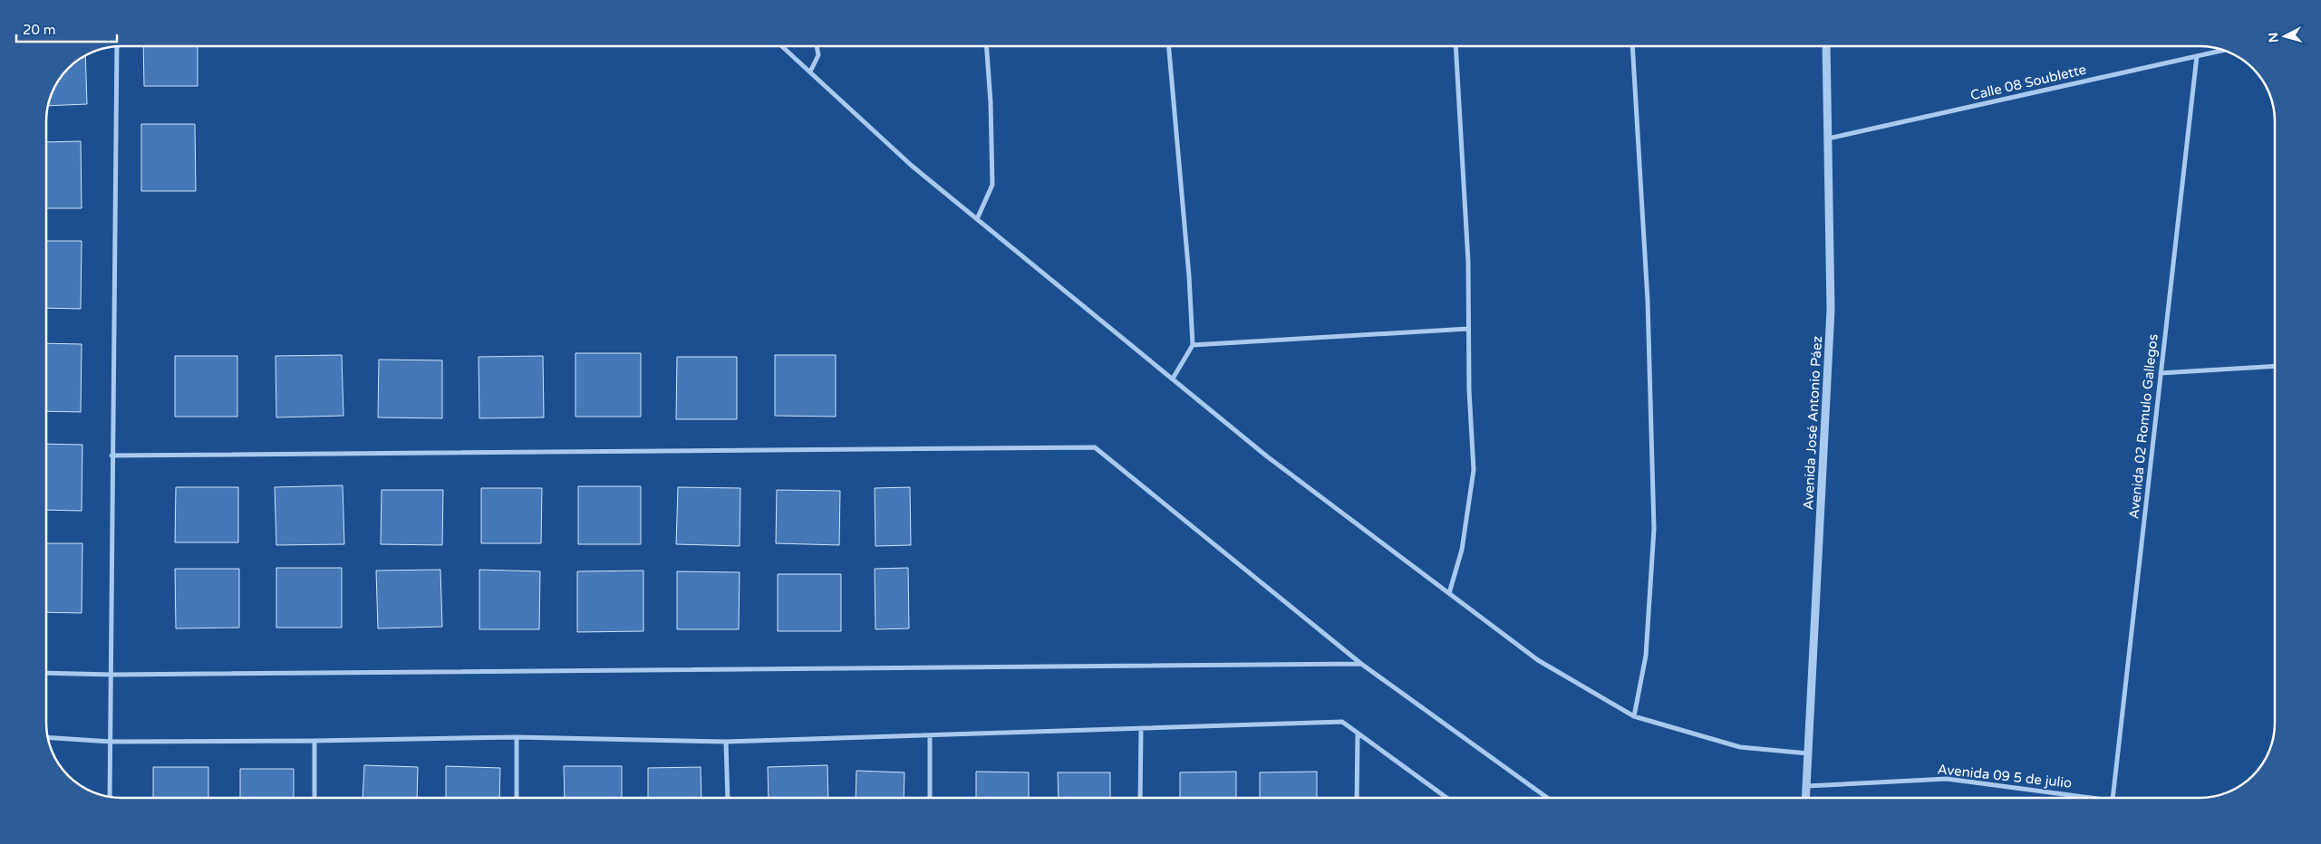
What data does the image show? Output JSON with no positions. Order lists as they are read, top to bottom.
{
  "streets": {
    "street": [
      "Calle 08 Soublette",
      "Avenida José Antonio Páez",
      "Avenida 02 Romulo Gallegos",
      "Avenida 09 5 de julio"
    ]
  },
  "crossings": [
    ["Calle 08 Soublette", "Avenida José Antonio Páez"],
    ["Calle 08 Soublette", "Avenida 02 Romulo Gallegos"],
    ["Avenida José Antonio Páez", "Avenida 09 5 de julio"]
  ],
  "scale_bar": "20 m",
  "north": "left"
}
